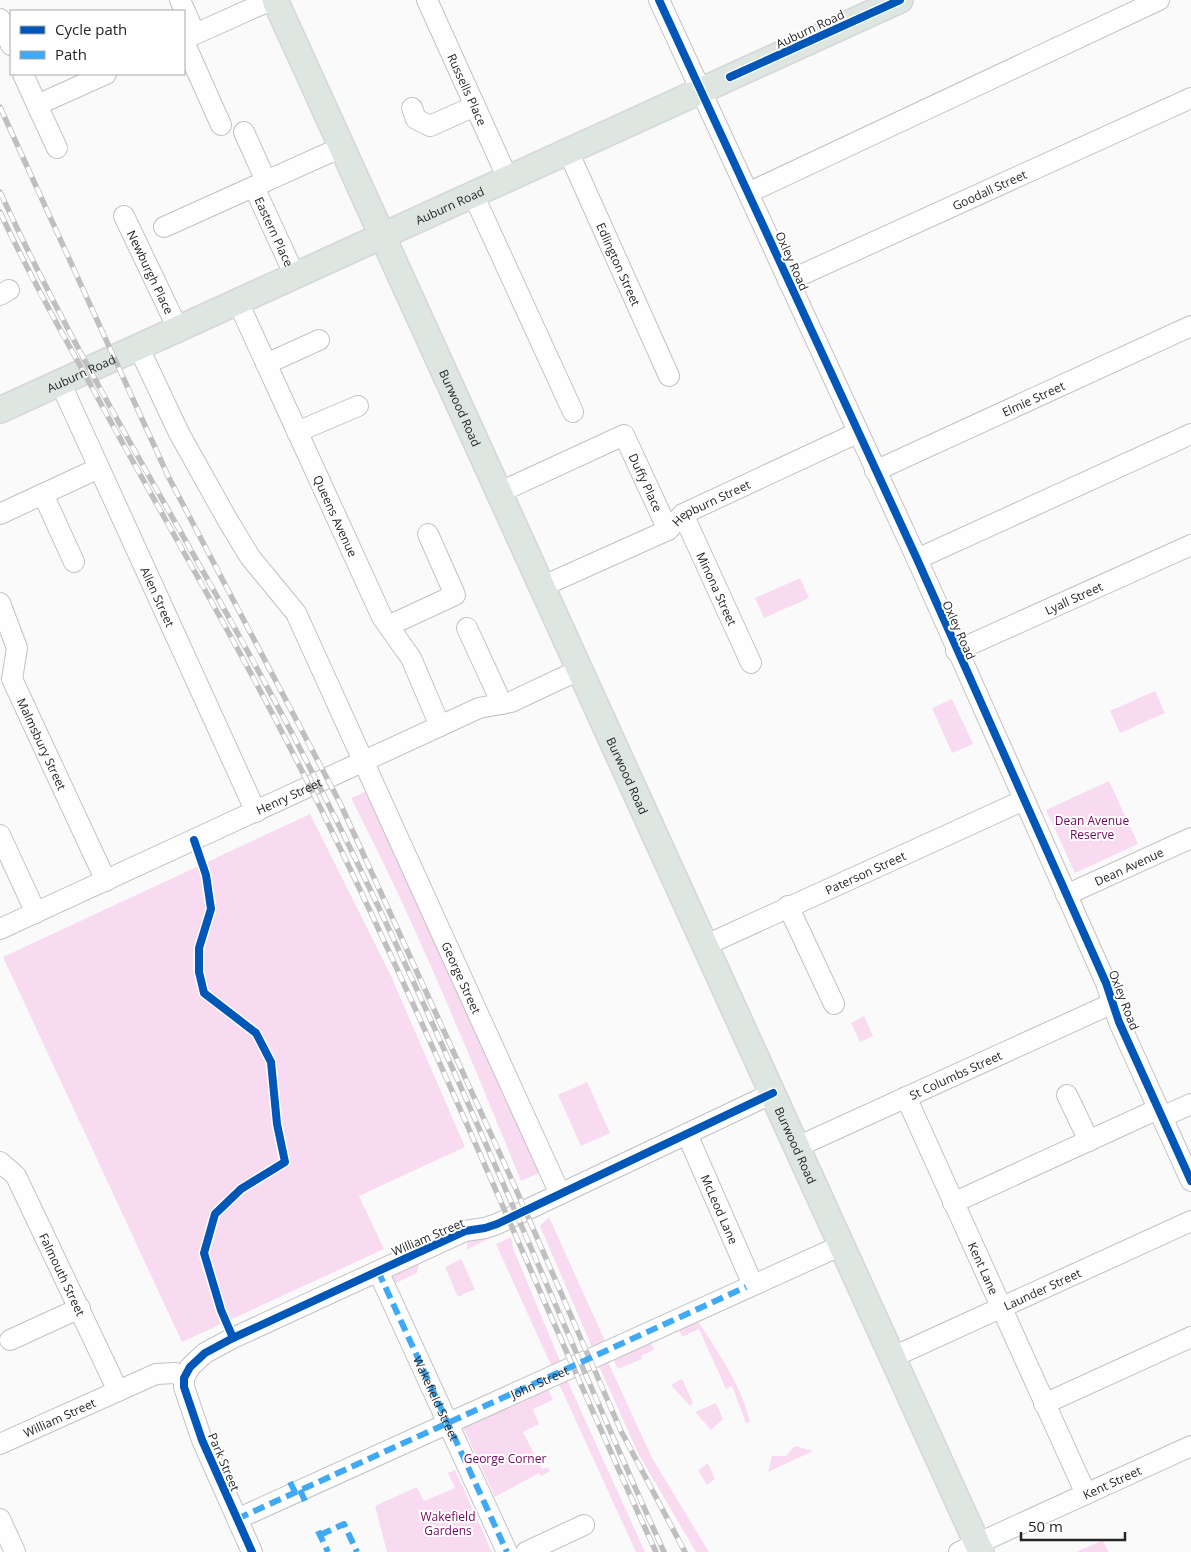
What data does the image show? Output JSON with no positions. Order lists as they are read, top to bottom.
{
  "streets": {
    "main road": ["Auburn Road", "Burwood Road"],
    "street": [
      "Russells Place",
      "Goodall Street",
      "Eastern Place",
      "Oxley Road",
      "Edlington Street",
      "Newburgh Place",
      "Elmie Street",
      "Duffy Place",
      "Hepburn Street",
      "Queens Avenue",
      "Minona Street",
      "Allen Street",
      "Lyall Street",
      "Malmsbury Street",
      "Henry Street",
      "Dean Avenue",
      "Paterson Street",
      "George Street",
      "St Columbs Street",
      "McLeod Lane",
      "William Street",
      "Kent Lane",
      "Falmouth Street",
      "Launder Street",
      "John Street",
      "Wakefield Street",
      "Park Street",
      "Kent Street"
    ]
  },
  "crossings": [
    ["Auburn Road", "Russells Place"],
    ["Auburn Road", "Eastern Place"],
    ["Auburn Road", "Oxley Road"],
    ["Auburn Road", "Edlington Street"],
    ["Auburn Road", "Newburgh Place"],
    ["Auburn Road", "Burwood Road"],
    ["Auburn Road", "Queens Avenue"],
    ["Auburn Road", "Allen Street"],
    ["Auburn Road", "George Street"],
    ["Goodall Street", "Oxley Road"],
    ["Oxley Road", "Elmie Street"],
    ["Oxley Road", "Hepburn Street"],
    ["Oxley Road", "Lyall Street"],
    ["Oxley Road", "Dean Avenue"],
    ["Oxley Road", "Paterson Street"],
    ["Oxley Road", "St Columbs Street"],
    ["Burwood Road", "Duffy Place"],
    ["Burwood Road", "Hepburn Street"],
    ["Burwood Road", "Henry Street"],
    ["Burwood Road", "Paterson Street"],
    ["Burwood Road", "St Columbs Street"],
    ["Burwood Road", "William Street"],
    ["Burwood Road", "Launder Street"],
    ["Burwood Road", "John Street"],
    ["Burwood Road", "Kent Street"],
    ["Duffy Place", "Hepburn Street"],
    ["Hepburn Street", "Minona Street"],
    ["Queens Avenue", "Henry Street"],
    ["Allen Street", "Henry Street"],
    ["Malmsbury Street", "Henry Street"],
    ["Henry Street", "George Street"],
    ["George Street", "William Street"],
    ["St Columbs Street", "Kent Lane"],
    ["McLeod Lane", "William Street"],
    ["McLeod Lane", "John Street"],
    ["William Street", "Falmouth Street"],
    ["William Street", "Wakefield Street"],
    ["William Street", "Park Street"],
    ["Kent Lane", "Launder Street"],
    ["Kent Lane", "Kent Street"],
    ["John Street", "Wakefield Street"],
    ["John Street", "Park Street"]
  ],
  "parks": ["Dean Avenue Reserve", "George Corner", "Wakefield Gardens"],
  "legend": ["Cycle path", "Path"],
  "scale_bar": "50 m"
}
